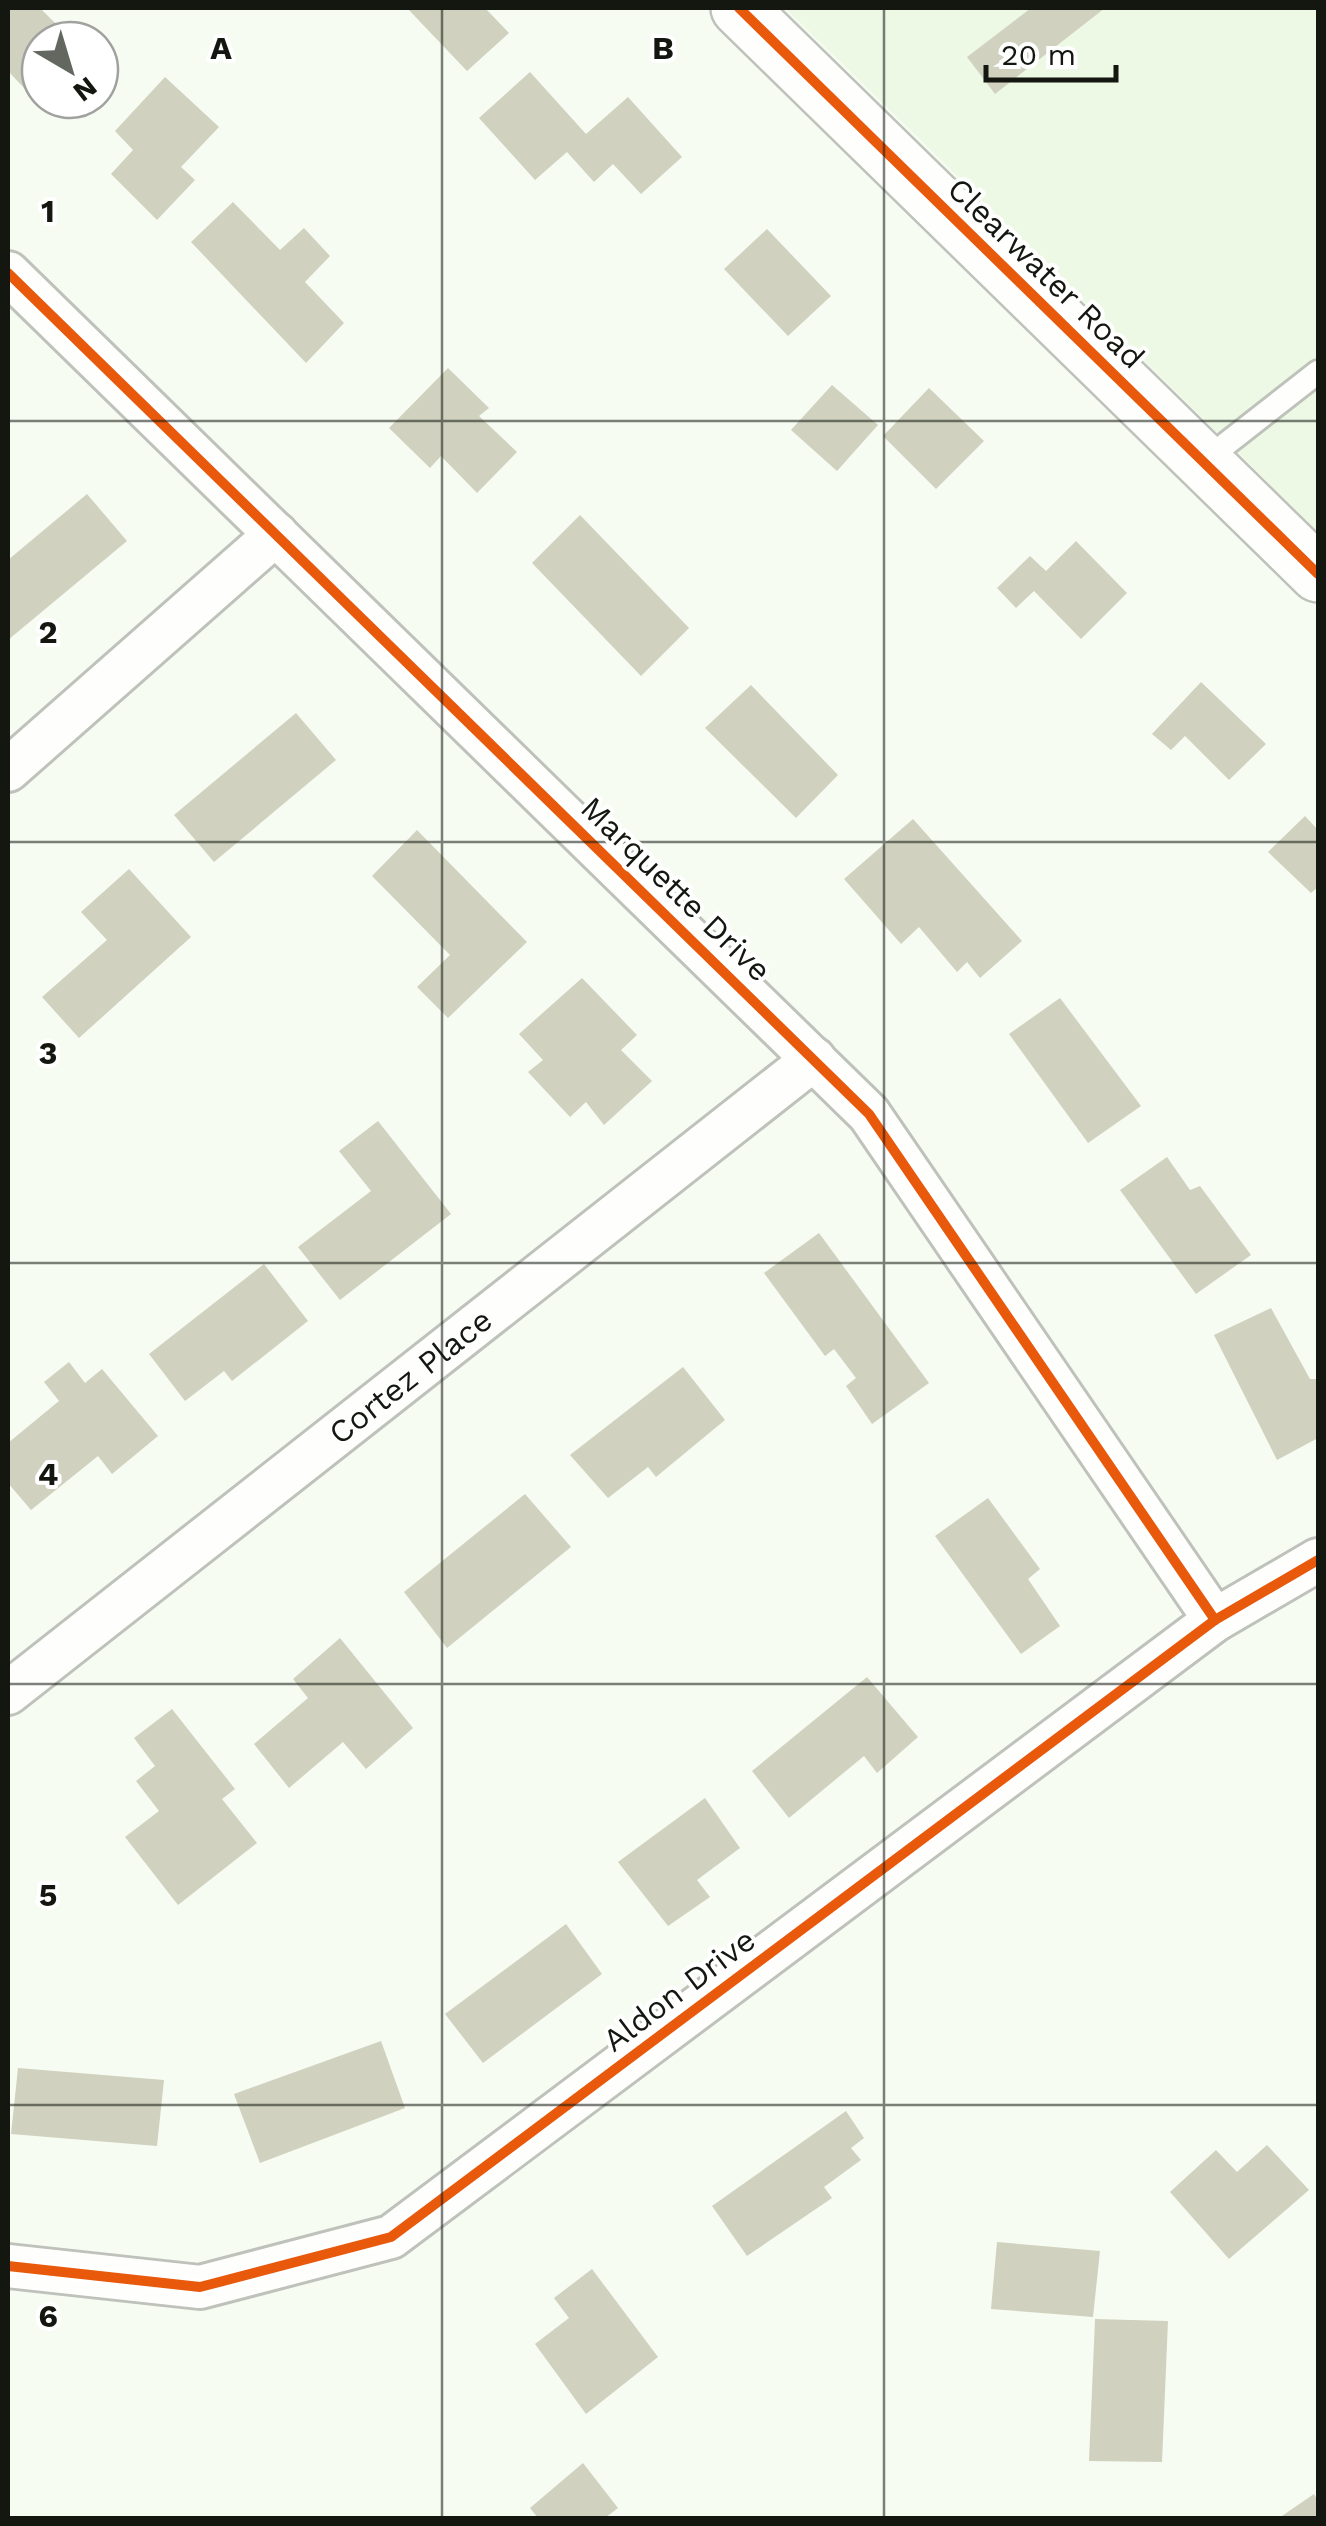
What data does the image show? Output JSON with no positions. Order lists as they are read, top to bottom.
{
  "streets": {
    "street": [
      "Clearwater Road",
      "Marquette Drive",
      "Cortez Place",
      "Aldon Drive"
    ]
  },
  "crossings": [
    ["Marquette Drive", "Cortez Place"],
    ["Marquette Drive", "Aldon Drive"]
  ],
  "scale_bar": "20 m",
  "north": "bottom right",
  "grid": {
    "columns": ["A", "B"],
    "rows": [
      "1",
      "2",
      "3",
      "4",
      "5",
      "6"
    ]
  }
}
